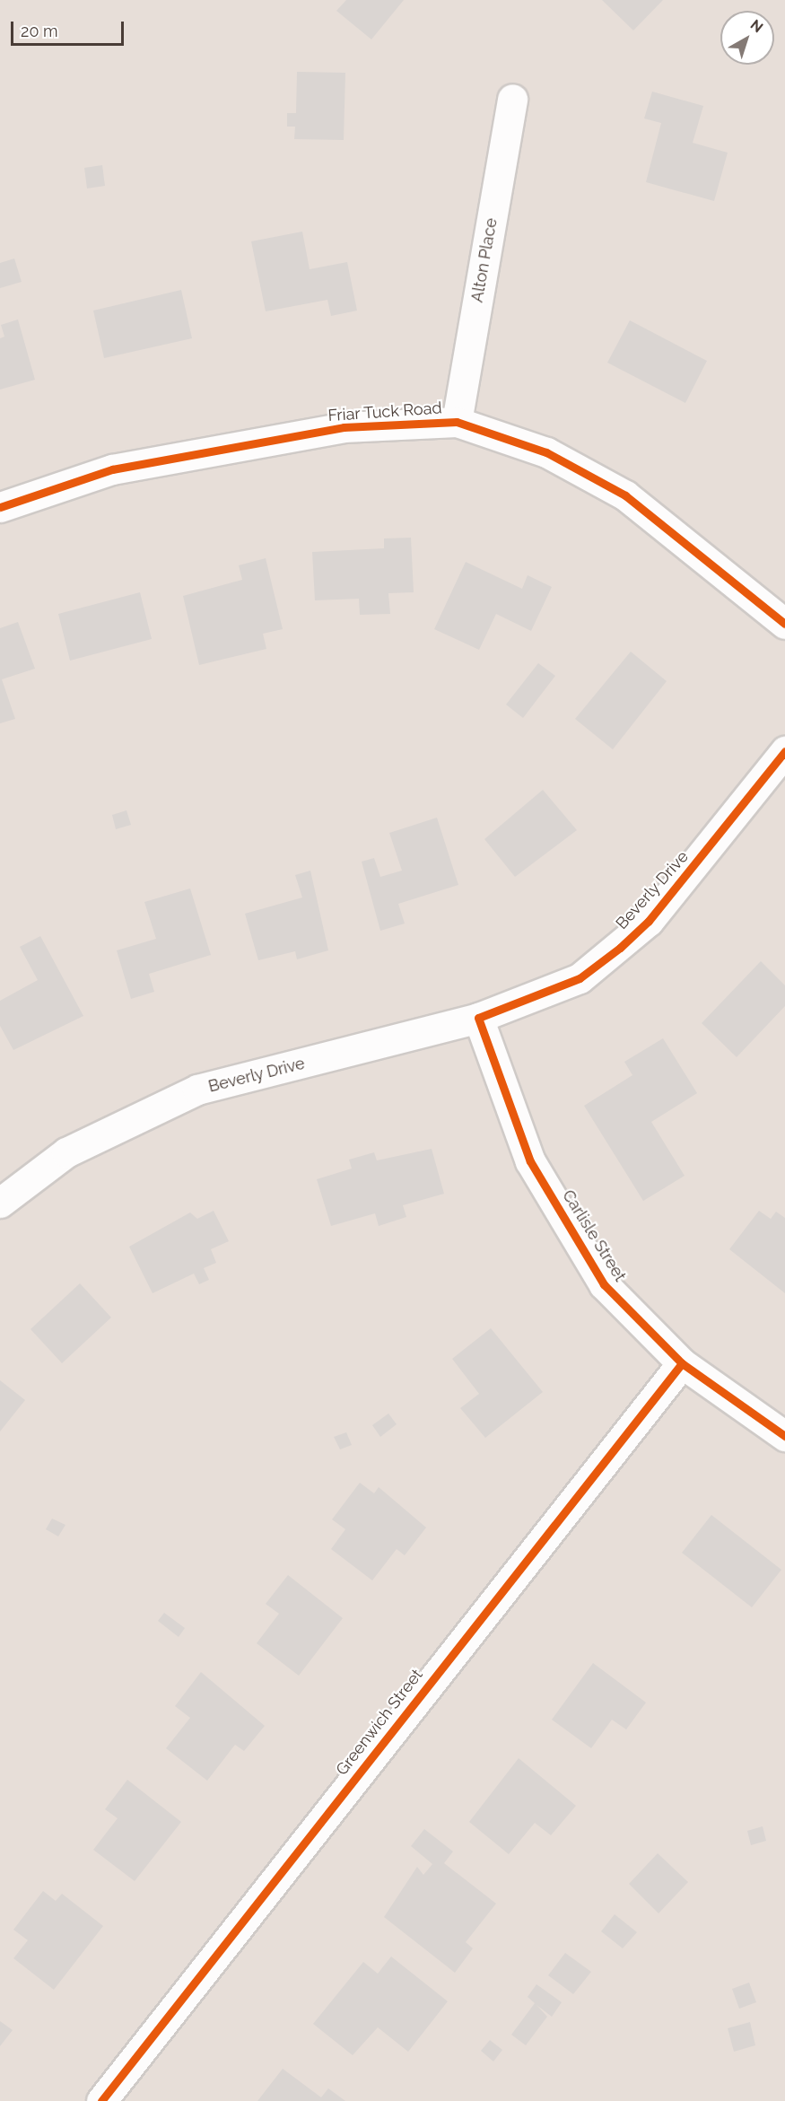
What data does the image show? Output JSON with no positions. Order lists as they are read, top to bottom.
{
  "streets": {
    "street": [
      "Alton Place",
      "Friar Tuck Road",
      "Beverly Drive",
      "Carlisle Street",
      "Greenwich Street"
    ]
  },
  "crossings": [
    ["Alton Place", "Friar Tuck Road"],
    ["Beverly Drive", "Carlisle Street"],
    ["Carlisle Street", "Greenwich Street"]
  ],
  "scale_bar": "20 m",
  "north": "top right"
}
